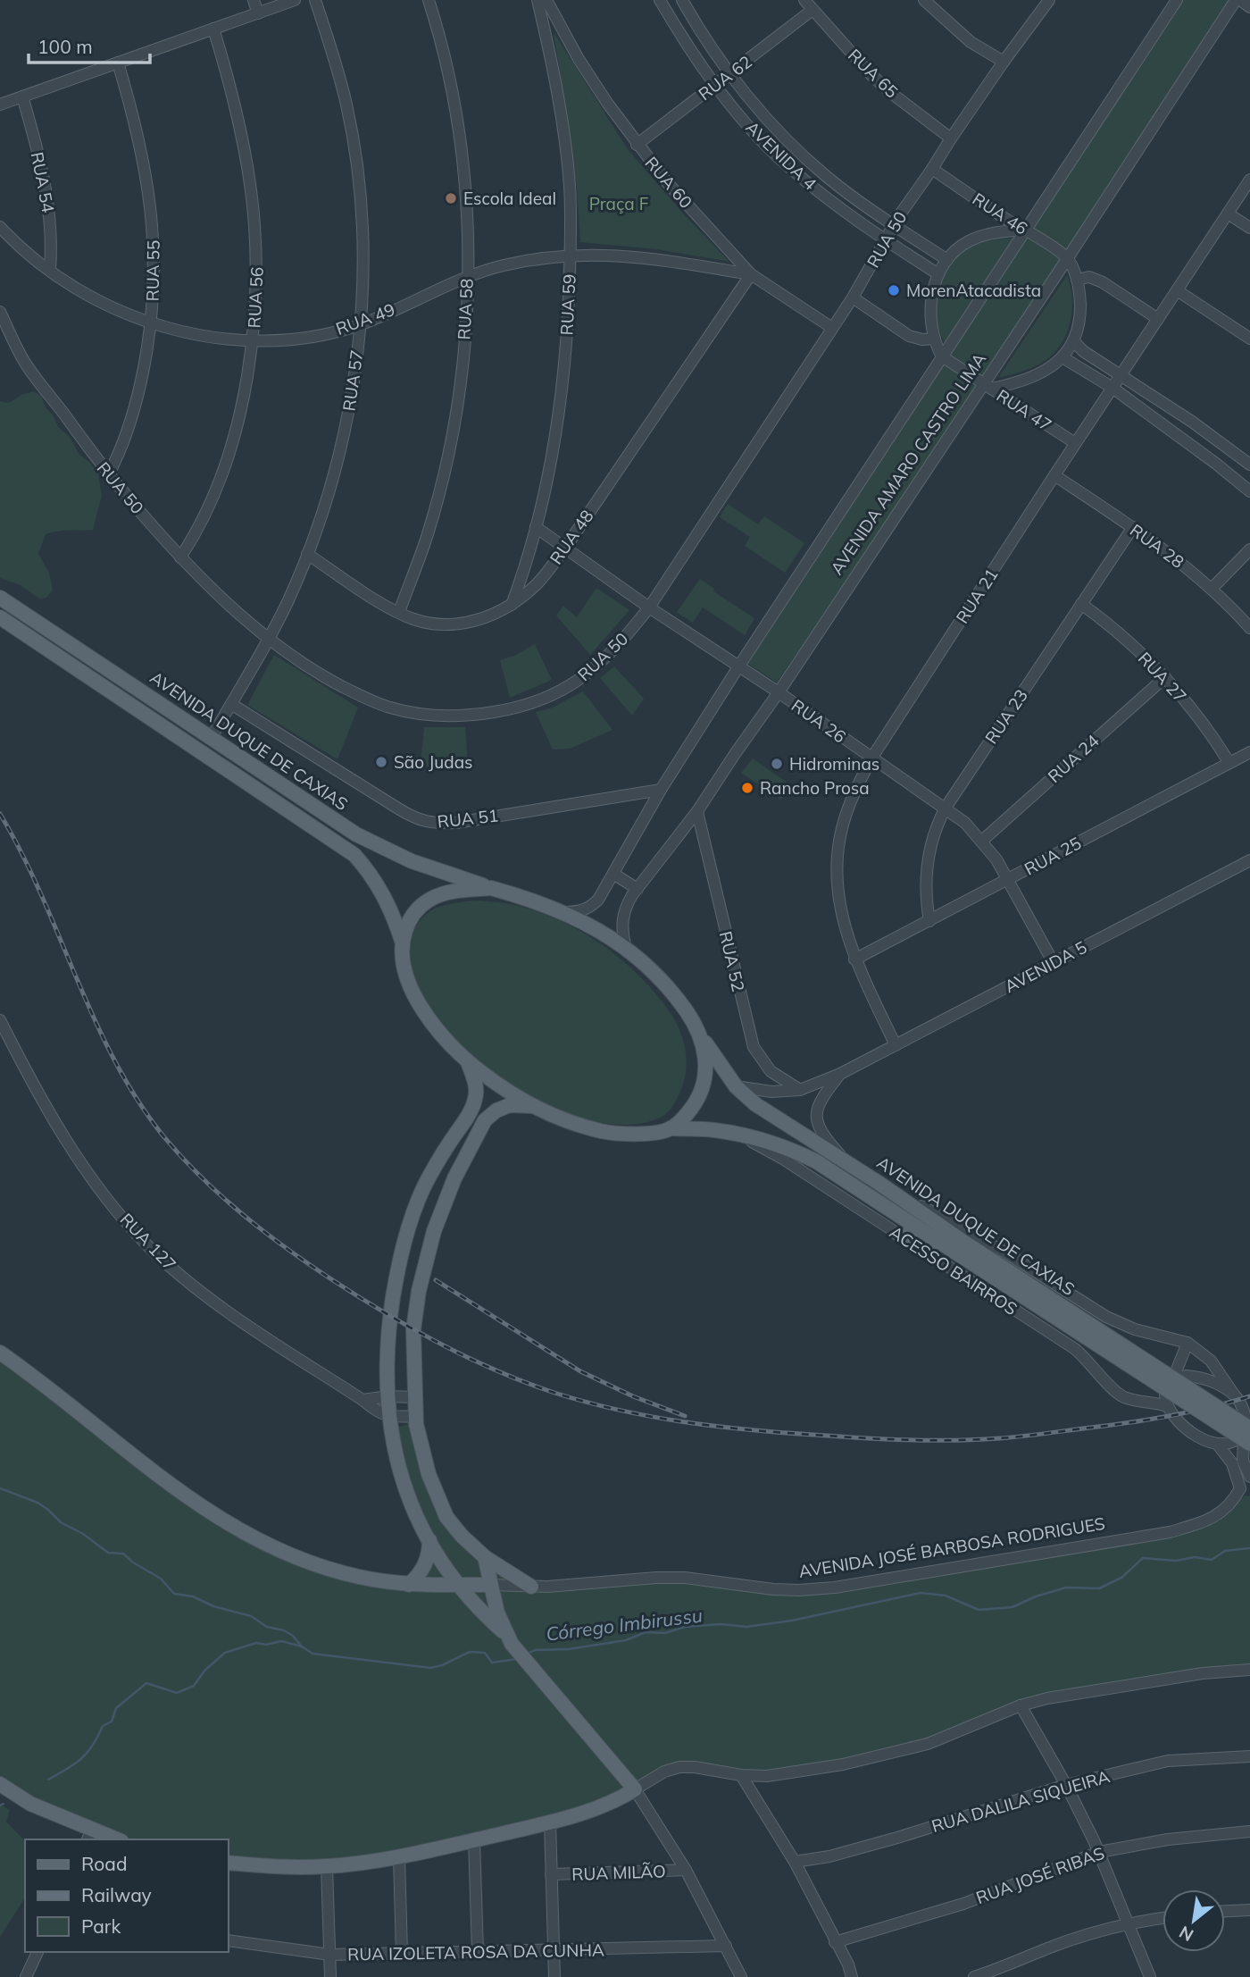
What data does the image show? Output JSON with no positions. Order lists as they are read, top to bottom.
{
  "streets": {
    "main road": ["AVENIDA DUQUE DE CAXIAS", "AVENIDA JOSÉ BARBOSA RODRIGUES"],
    "street": [
      "RUA 65",
      "RUA 62",
      "AVENIDA 4",
      "RUA 54",
      "RUA 60",
      "RUA 46",
      "RUA 50",
      "RUA 55",
      "RUA 56",
      "RUA 59",
      "RUA 58",
      "RUA 49",
      "RUA 57",
      "RUA 47",
      "AVENIDA AMARO CASTRO LIMA",
      "RUA 48",
      "RUA 28",
      "RUA 21",
      "RUA 27",
      "RUA 23",
      "RUA 26",
      "RUA 24",
      "RUA 51",
      "RUA 25",
      "RUA 52",
      "AVENIDA 5",
      "RUA 127",
      "ACESSO BAIRROS",
      "RUA DALILA SIQUEIRA",
      "RUA MILÃO",
      "RUA JOSÉ RIBAS",
      "RUA IZOLETA ROSA DA CUNHA"
    ]
  },
  "crossings": [
    ["RUA 65", "RUA 62"],
    ["RUA 65", "RUA 50"],
    ["RUA 62", "AVENIDA 4"],
    ["RUA 62", "RUA 60"],
    ["AVENIDA 4", "RUA 50"],
    ["RUA 54", "RUA 49"],
    ["RUA 60", "RUA 50"],
    ["RUA 60", "RUA 49"],
    ["RUA 60", "RUA 48"],
    ["RUA 46", "RUA 50"],
    ["RUA 46", "AVENIDA AMARO CASTRO LIMA"],
    ["RUA 50", "RUA 55"],
    ["RUA 50", "RUA 56"],
    ["RUA 50", "RUA 57"],
    ["RUA 50", "RUA 26"],
    ["RUA 55", "RUA 49"],
    ["RUA 56", "RUA 49"],
    ["RUA 59", "RUA 49"],
    ["RUA 59", "RUA 48"],
    ["RUA 59", "RUA 26"],
    ["RUA 58", "RUA 49"],
    ["RUA 58", "RUA 48"],
    ["RUA 49", "RUA 57"],
    ["RUA 49", "RUA 48"],
    ["RUA 57", "RUA 48"],
    ["RUA 57", "AVENIDA DUQUE DE CAXIAS"],
    ["RUA 57", "RUA 51"],
    ["RUA 47", "AVENIDA AMARO CASTRO LIMA"],
    ["RUA 47", "RUA 21"],
    ["AVENIDA AMARO CASTRO LIMA", "RUA 26"],
    ["AVENIDA AMARO CASTRO LIMA", "AVENIDA DUQUE DE CAXIAS"],
    ["AVENIDA AMARO CASTRO LIMA", "RUA 51"],
    ["AVENIDA AMARO CASTRO LIMA", "RUA 52"],
    ["RUA 48", "RUA 26"],
    ["RUA 28", "RUA 21"],
    ["RUA 28", "RUA 23"],
    ["RUA 21", "RUA 26"],
    ["RUA 21", "RUA 25"],
    ["RUA 21", "AVENIDA 5"],
    ["RUA 27", "RUA 23"],
    ["RUA 27", "RUA 24"],
    ["RUA 27", "RUA 25"],
    ["RUA 23", "RUA 26"],
    ["RUA 23", "RUA 25"],
    ["RUA 26", "RUA 24"],
    ["RUA 26", "RUA 25"],
    ["RUA 26", "AVENIDA 5"],
    ["AVENIDA DUQUE DE CAXIAS", "AVENIDA 5"],
    ["AVENIDA DUQUE DE CAXIAS", "ACESSO BAIRROS"],
    ["RUA 52", "AVENIDA 5"]
  ],
  "water": ["Córrego Imbirussu"],
  "parks": ["Praça F"],
  "places": [
    "Escola Ideal",
    "MorenAtacadista",
    "São Judas",
    "Hidrominas",
    "Rancho Prosa"
  ],
  "legend": ["Road", "Railway", "Park"],
  "scale_bar": "100 m",
  "north": "bottom left"
}
